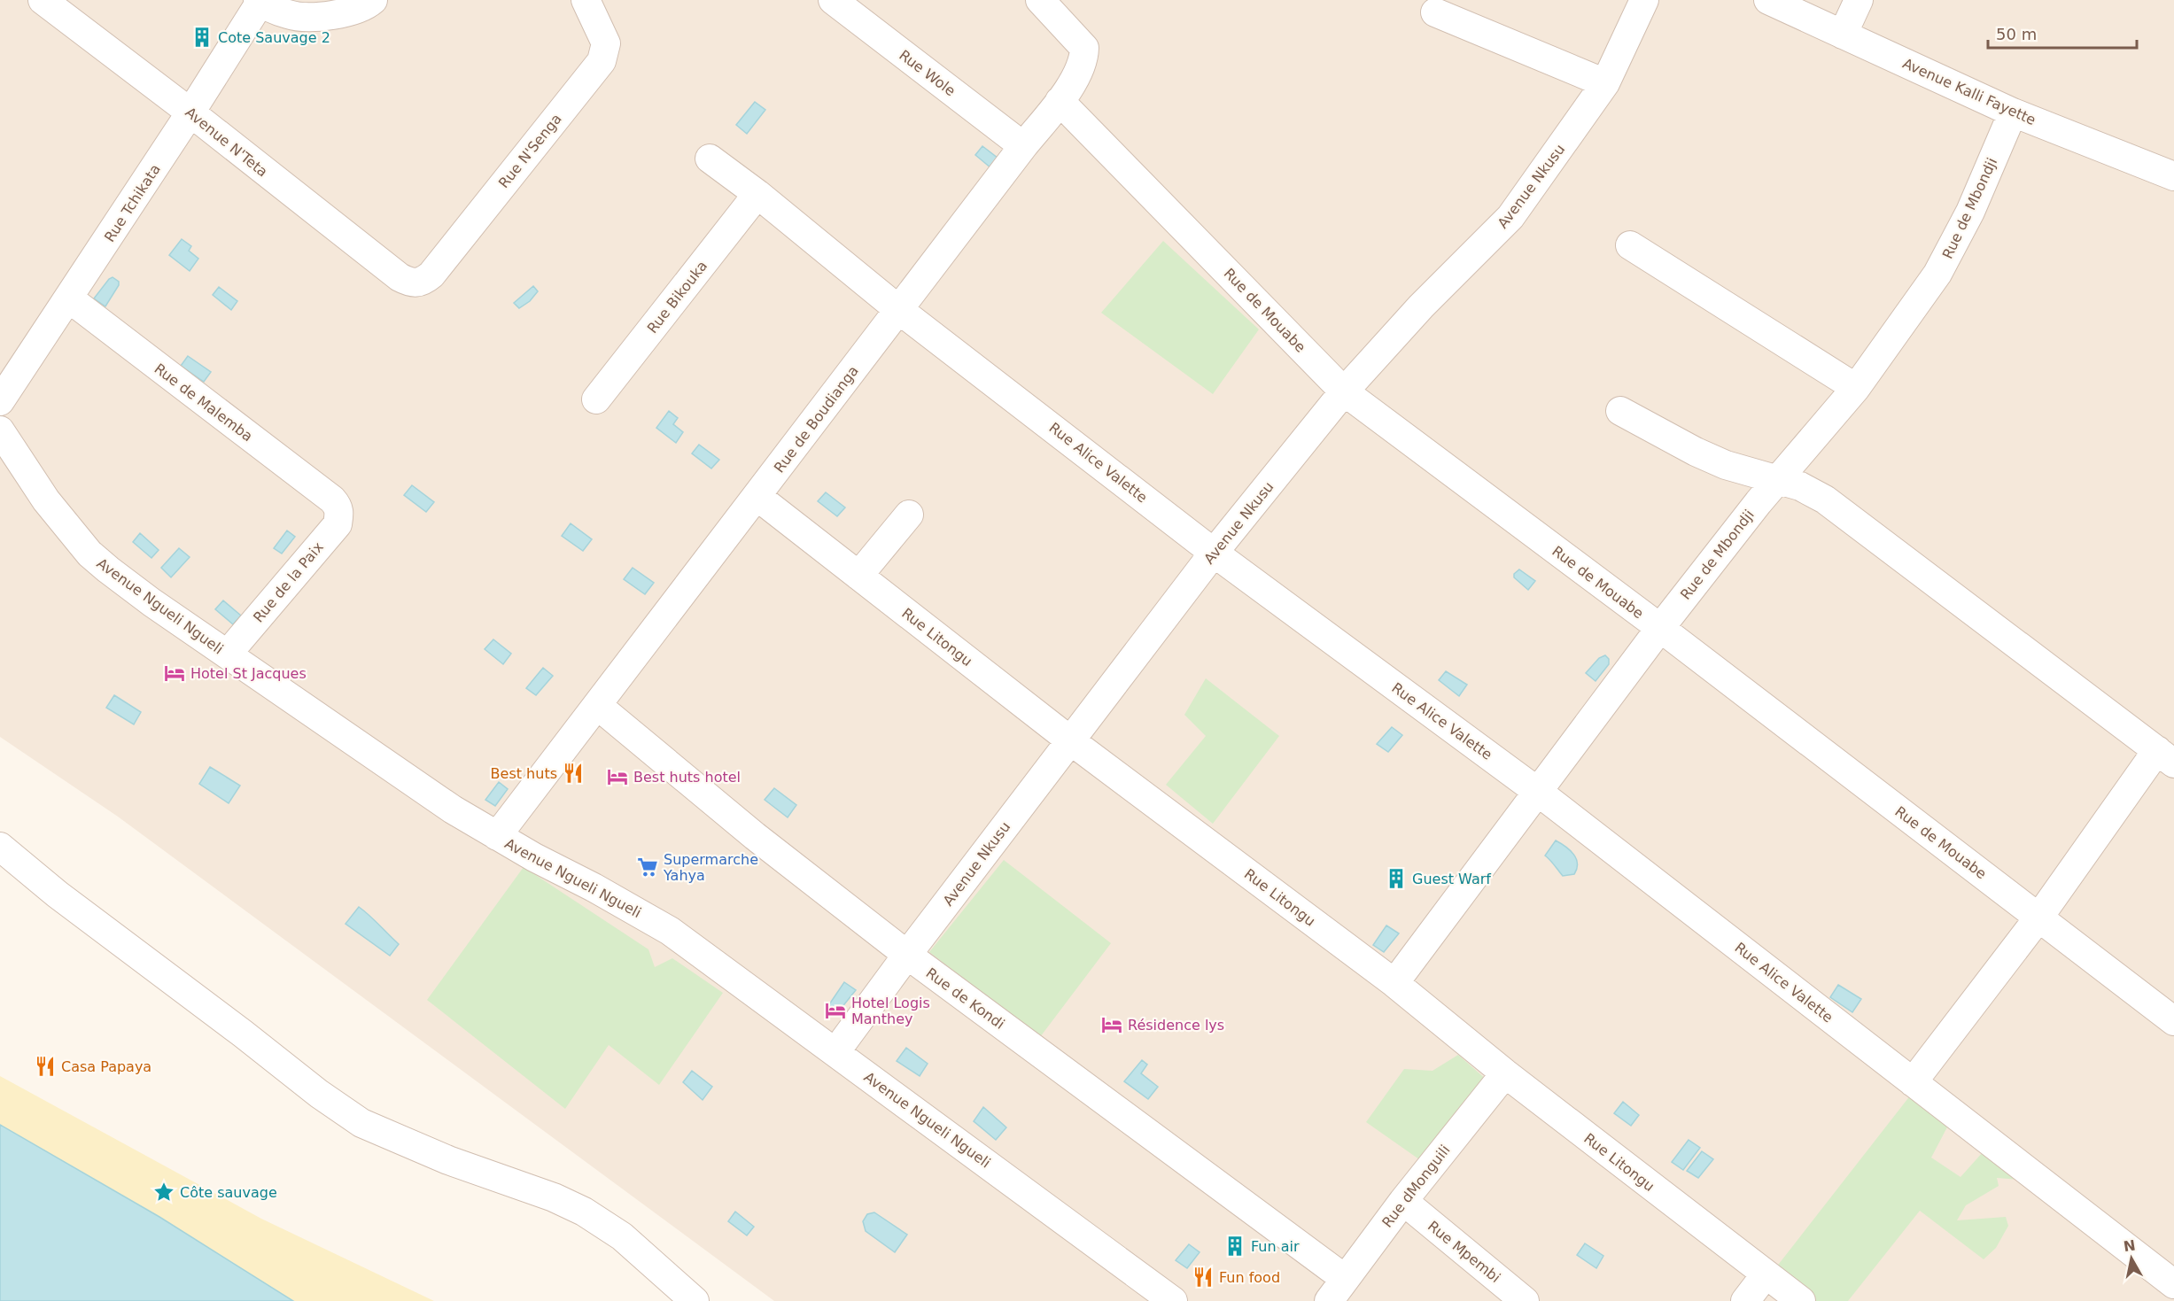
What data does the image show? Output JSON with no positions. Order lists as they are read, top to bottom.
{
  "streets": {
    "street": [
      "Rue Wole",
      "Avenue Kalli Fayette",
      "Avenue N'Teta",
      "Rue N'Senga",
      "Avenue Nkusu",
      "Rue Tchikata",
      "Rue de Mbondji",
      "Rue Bikouka",
      "Rue de Mouabe",
      "Rue de Malemba",
      "Rue de Boudianga",
      "Rue Alice Valette",
      "Rue de la Paix",
      "Avenue Ngueli Ngueli",
      "Rue Litongu",
      "Rue de Kondi",
      "Rue dMonguili",
      "Rue Mpembi"
    ]
  },
  "crossings": [
    ["Rue Wole", "Rue de Boudianga"],
    ["Avenue Kalli Fayette", "Rue de Mbondji"],
    ["Avenue N'Teta", "Rue N'Senga"],
    ["Avenue N'Teta", "Rue Tchikata"],
    ["Avenue Nkusu", "Rue de Mouabe"],
    ["Avenue Nkusu", "Rue Alice Valette"],
    ["Avenue Nkusu", "Avenue Ngueli Ngueli"],
    ["Avenue Nkusu", "Rue Litongu"],
    ["Avenue Nkusu", "Rue de Kondi"],
    ["Rue Tchikata", "Rue de Malemba"],
    ["Rue de Mbondji", "Rue de Mouabe"],
    ["Rue de Mbondji", "Rue Alice Valette"],
    ["Rue de Mbondji", "Rue Litongu"],
    ["Rue Bikouka", "Rue Alice Valette"],
    ["Rue de Mouabe", "Rue de Boudianga"],
    ["Rue de Malemba", "Rue de la Paix"],
    ["Rue de Boudianga", "Rue Alice Valette"],
    ["Rue de Boudianga", "Avenue Ngueli Ngueli"],
    ["Rue de Boudianga", "Rue Litongu"],
    ["Rue de Boudianga", "Rue de Kondi"],
    ["Rue de la Paix", "Avenue Ngueli Ngueli"],
    ["Rue Litongu", "Rue dMonguili"],
    ["Rue de Kondi", "Rue dMonguili"],
    ["Rue dMonguili", "Rue Mpembi"]
  ],
  "places": {
    "building": ["Cote Sauvage 2", "Guest Warf", "Fun air"],
    "hotel": [
      "Hotel St Jacques",
      "Best huts hotel",
      "Hotel Logis Manthey",
      "Résidence lys"
    ],
    "restaurant": ["Best huts", "Casa Papaya", "Fun food"],
    "supermarket": ["Supermarche Yahya"],
    "place": ["Côte sauvage"]
  },
  "scale_bar": "50 m",
  "north": "top"
}
